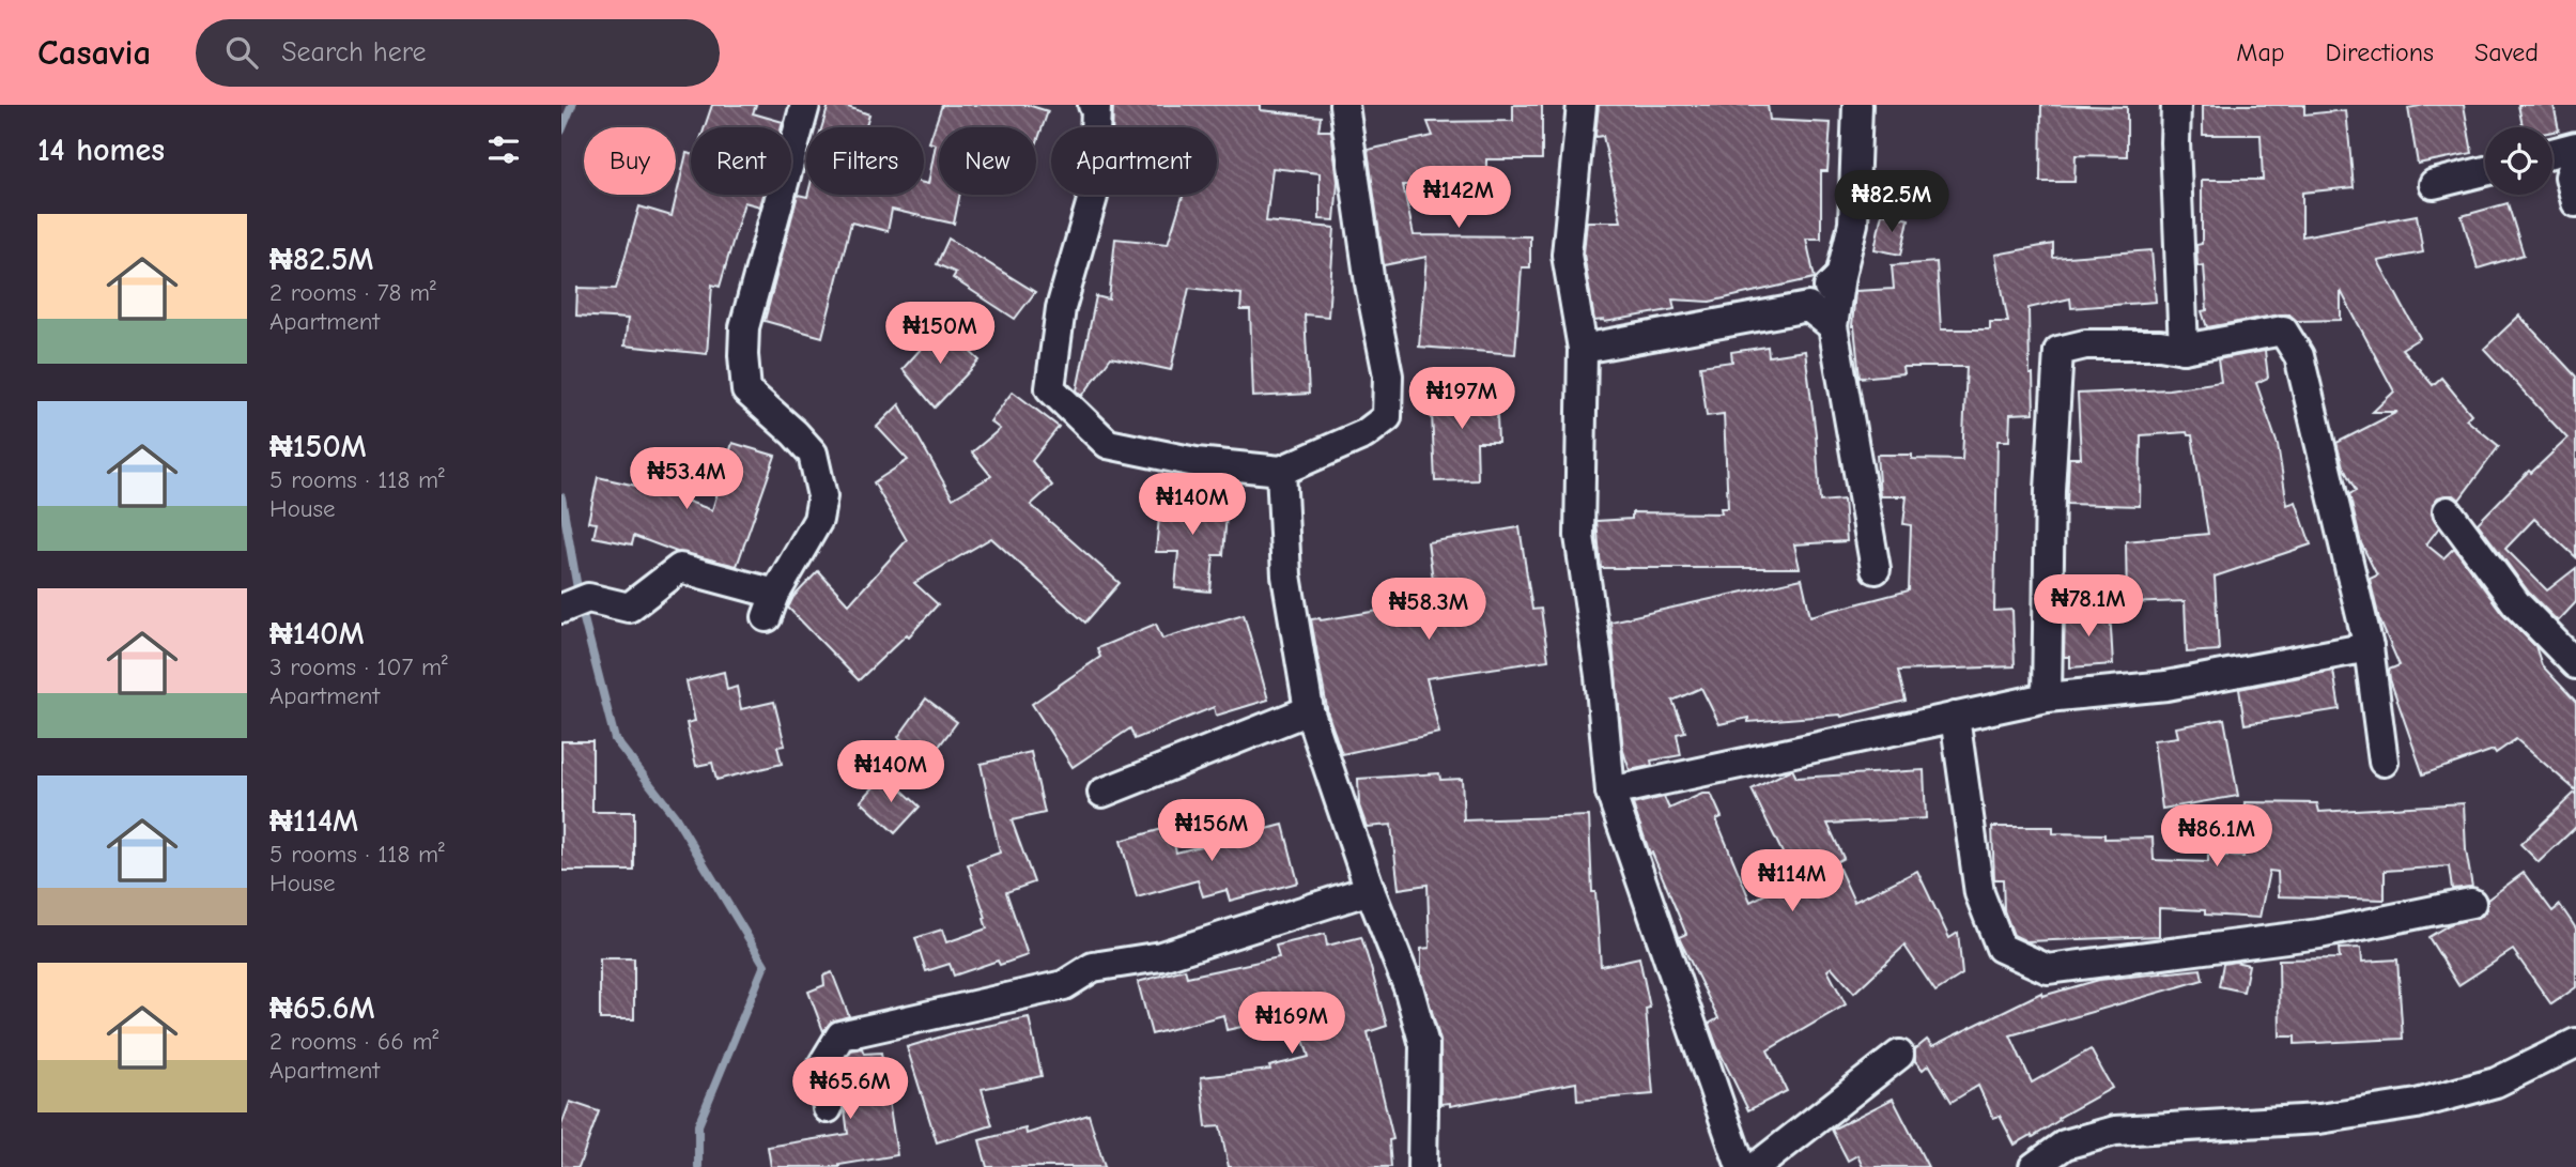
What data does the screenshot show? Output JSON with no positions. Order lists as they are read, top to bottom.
{
  "page": {
    "header": "Casavia",
    "search": "Search here",
    "nav": ["Map", "Directions", "Saved"],
    "heading": "14 homes",
    "chip": [
      "Buy",
      "Rent",
      "Filters",
      "New",
      "Apartment"
    ],
    "price": [
      "₦142M",
      "₦82.5M",
      "₦150M",
      "₦197M",
      "₦53.4M",
      "₦140M",
      "₦78.1M",
      "₦58.3M",
      "₦140M",
      "₦156M",
      "₦86.1M",
      "₦114M",
      "₦169M",
      "₦65.6M"
    ],
    "list": [
      {
        "name": "₦82.5M",
        "note": "2 rooms · 78 m² · Apartment"
      },
      {
        "name": "₦150M",
        "note": "5 rooms · 118 m² · House"
      },
      {
        "name": "₦140M",
        "note": "3 rooms · 107 m² · Apartment"
      },
      {
        "name": "₦114M",
        "note": "5 rooms · 118 m² · House"
      },
      {
        "name": "₦65.6M",
        "note": "2 rooms · 66 m² · Apartment"
      }
    ]
  }
}
